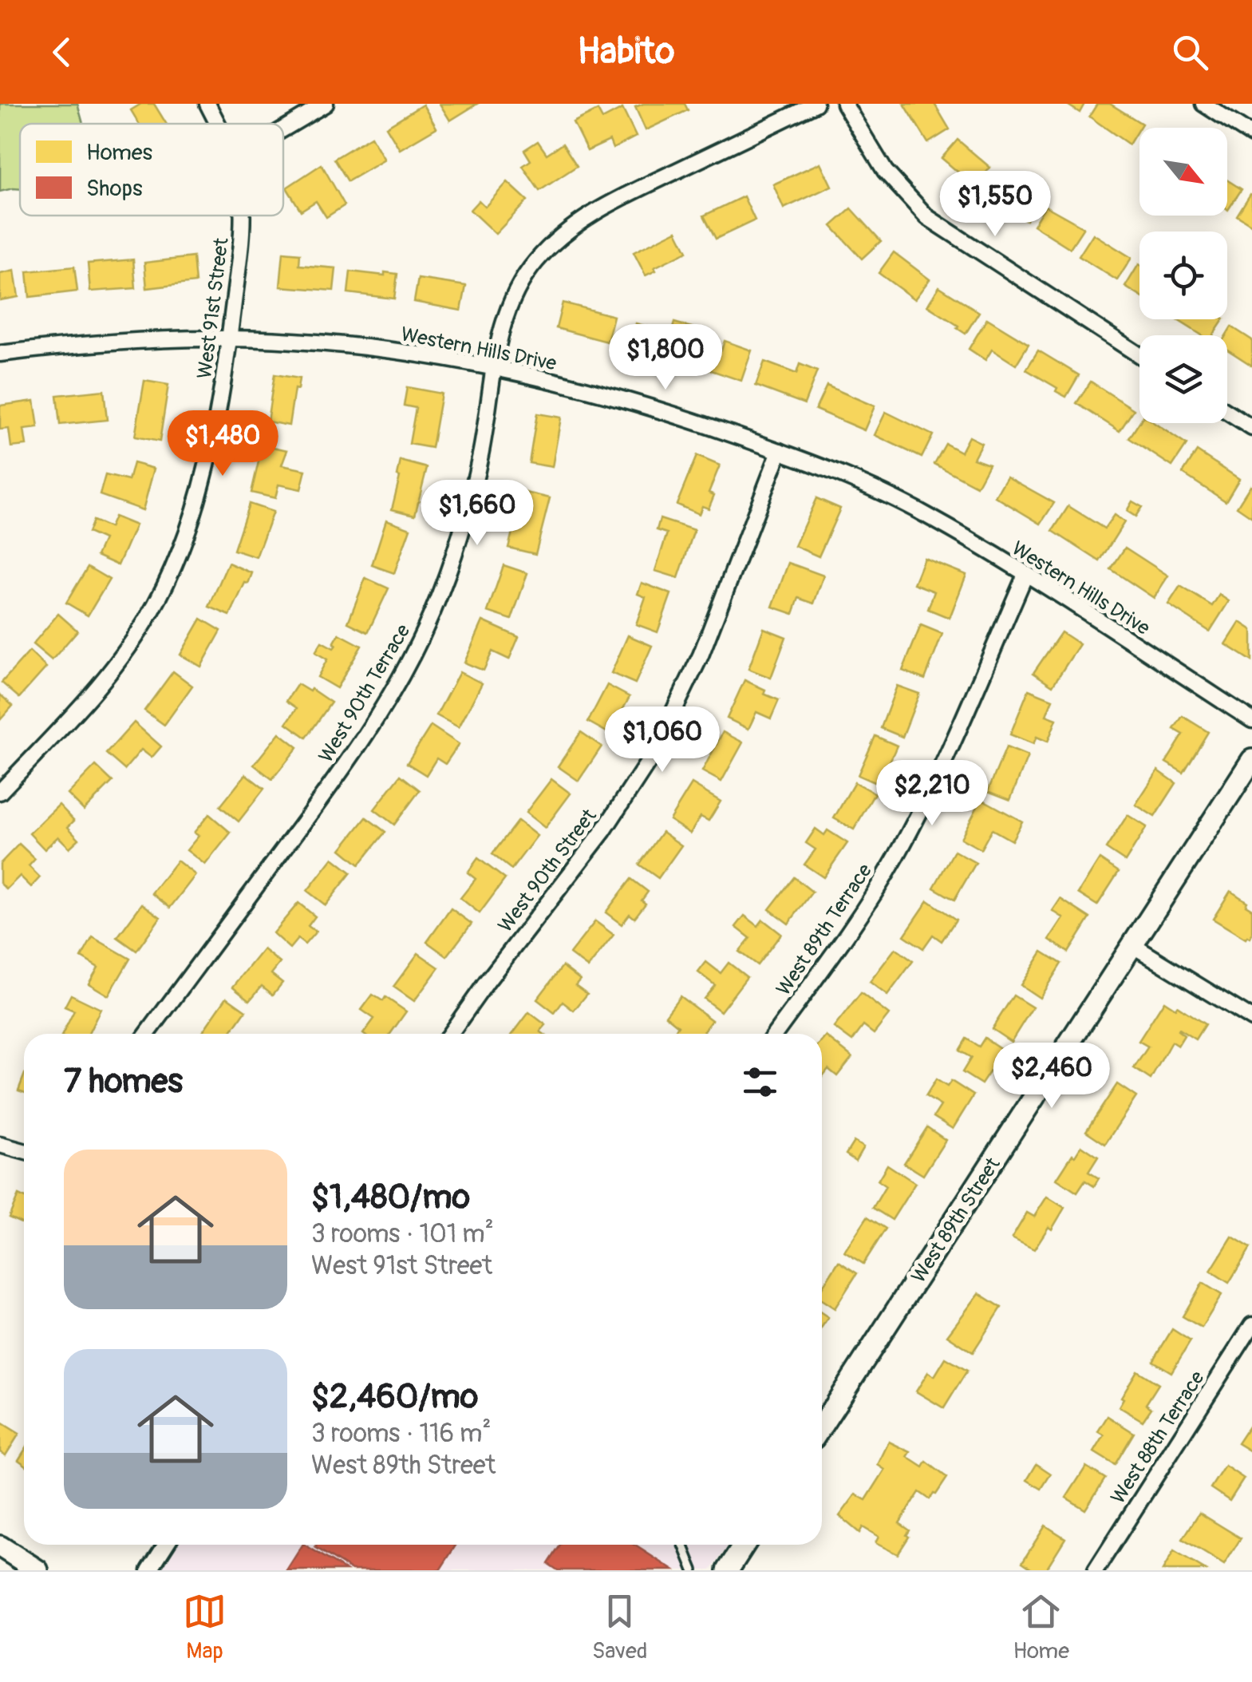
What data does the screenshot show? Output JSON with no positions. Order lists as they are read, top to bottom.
{
  "streets": {
    "street": [
      "West 91st Street",
      "Western Hills Drive",
      "West 90th Terrace",
      "West 90th Street",
      "West 89th Terrace",
      "West 89th Street",
      "West 88th Terrace"
    ]
  },
  "crossings": [
    ["West 91st Street", "Western Hills Drive"],
    ["Western Hills Drive", "West 90th Terrace"],
    ["Western Hills Drive", "West 90th Street"],
    ["Western Hills Drive", "West 89th Terrace"]
  ],
  "legend": ["Homes", "Shops"],
  "north": "bottom right",
  "page": {
    "header": "Habito",
    "price": [
      "$1,550",
      "$1,800",
      "$1,480",
      "$1,660",
      "$1,060",
      "$2,210",
      "$2,460"
    ],
    "heading": "7 homes",
    "list": [
      {
        "name": "$1,480/mo",
        "note": "3 rooms · 101 m² · West 91st Street"
      },
      {
        "name": "$2,460/mo",
        "note": "3 rooms · 116 m² · West 89th Street"
      }
    ],
    "tabs": ["Map", "Saved", "Home"]
  }
}
